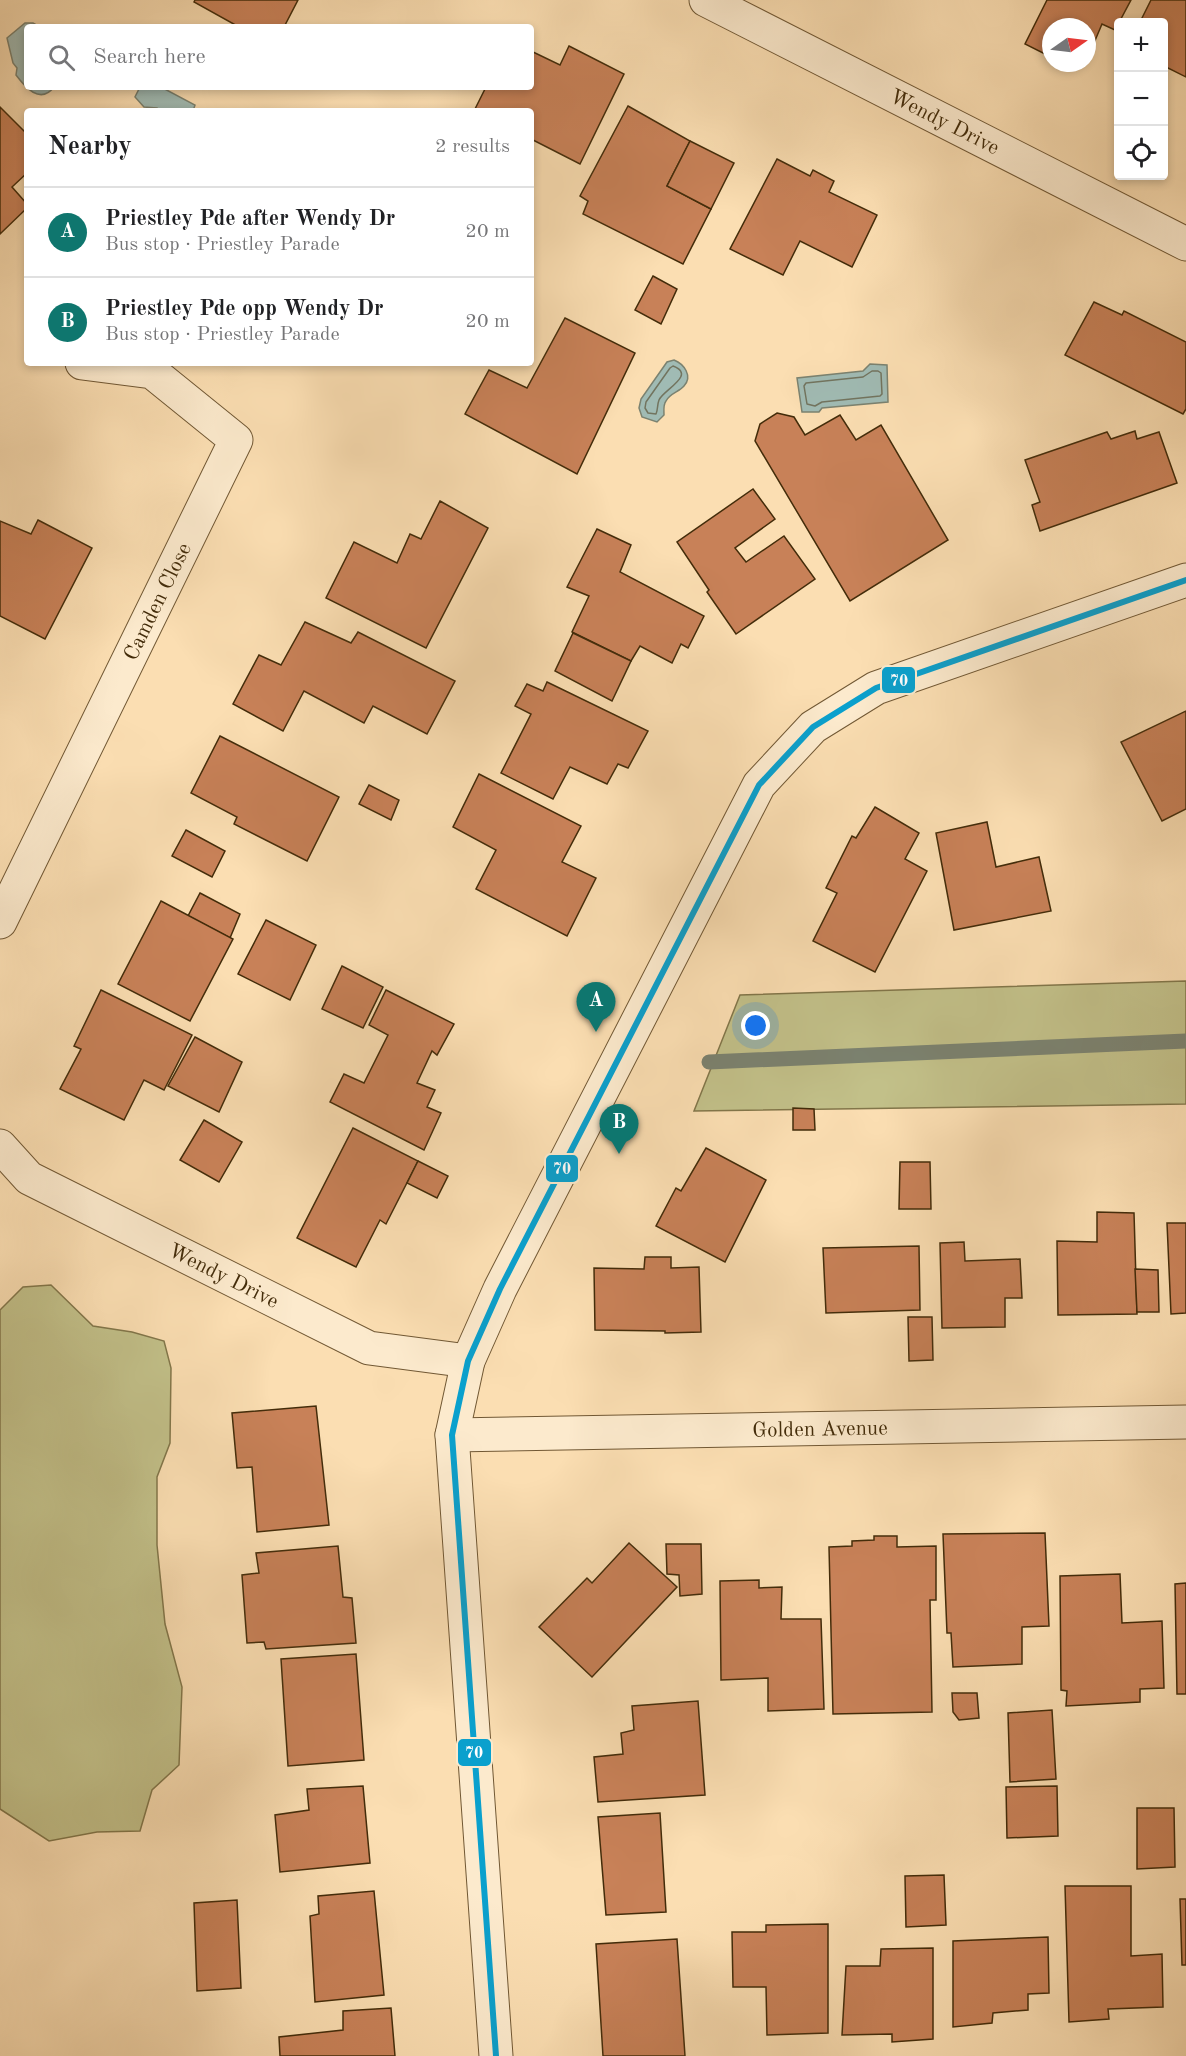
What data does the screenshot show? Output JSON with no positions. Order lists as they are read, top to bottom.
{
  "streets": {
    "street": ["Wendy Drive", "Camden Close", "Golden Avenue"]
  },
  "lines": ["transit line 70"],
  "north": "right",
  "page": {
    "map_buttons": ["+", "−"],
    "search": "Search here",
    "heading": ["Nearby", "2 results"],
    "list": [
      {
        "mark": "A",
        "name": "Priestley Pde after Wendy Dr",
        "note": "Bus stop · Priestley Parade",
        "value": "20 m"
      },
      {
        "mark": "B",
        "name": "Priestley Pde opp Wendy Dr",
        "note": "Bus stop · Priestley Parade",
        "value": "20 m"
      }
    ],
    "pins": ["A", "B"]
  }
}
